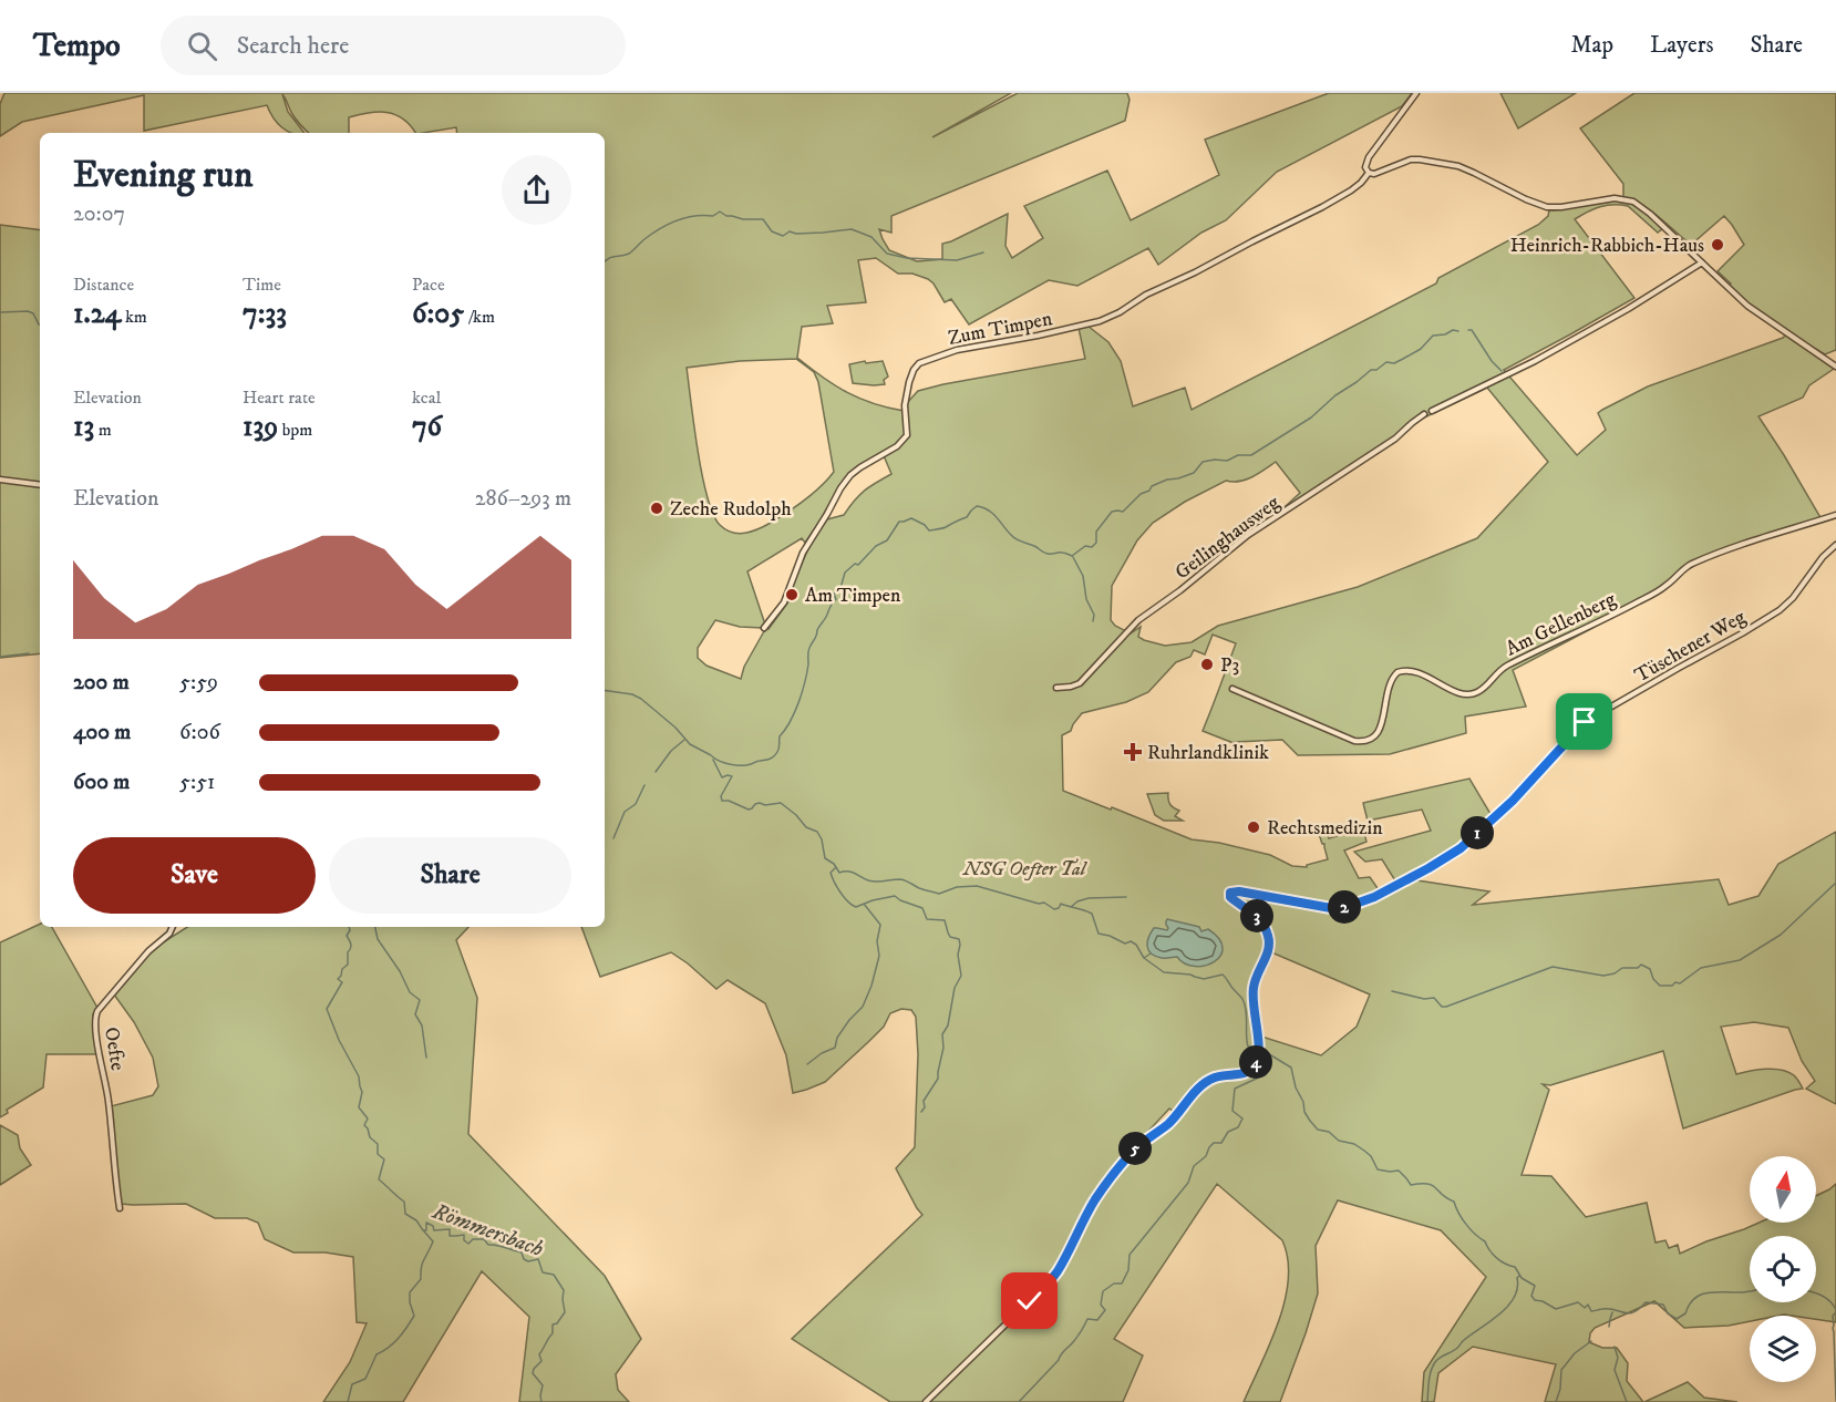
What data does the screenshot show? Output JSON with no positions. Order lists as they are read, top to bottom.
{
  "streets": {
    "street": [
      "Zum Timpen",
      "Geilinghausweg",
      "Am Gellenberg",
      "Tüschener Weg",
      "Oefte"
    ]
  },
  "water": ["Römmersbach"],
  "parks": ["NSG Oefter Tal"],
  "places": {
    "other": [
      "Heinrich-Rabbich-Haus",
      "Zeche Rudolph",
      "Am Timpen",
      "P3",
      "Rechtsmedizin"
    ],
    "health": ["Ruhrlandklinik"]
  },
  "north": "top",
  "page": {
    "header": "Tempo",
    "search": "Search here",
    "nav": ["Map", "Layers", "Share"],
    "heading": ["Evening run", "20:07"],
    "stats": [
      ["Distance", "1.24 km"],
      ["Time", "7:33"],
      ["Pace", "6:05 /km"],
      ["Elevation", "13 m"],
      ["Heart rate", "139 bpm"],
      ["kcal", "76"]
    ],
    "chart": ["Elevation", "286–293 m"],
    "list": [
      {
        "name": "200 m",
        "note": "5:59"
      },
      {
        "name": "400 m",
        "note": "6:06"
      },
      {
        "name": "600 m",
        "note": "5:51"
      }
    ],
    "pins": [
      "1",
      "2",
      "3",
      "4",
      "5"
    ],
    "buttons": ["Save", "Share"]
  }
}
